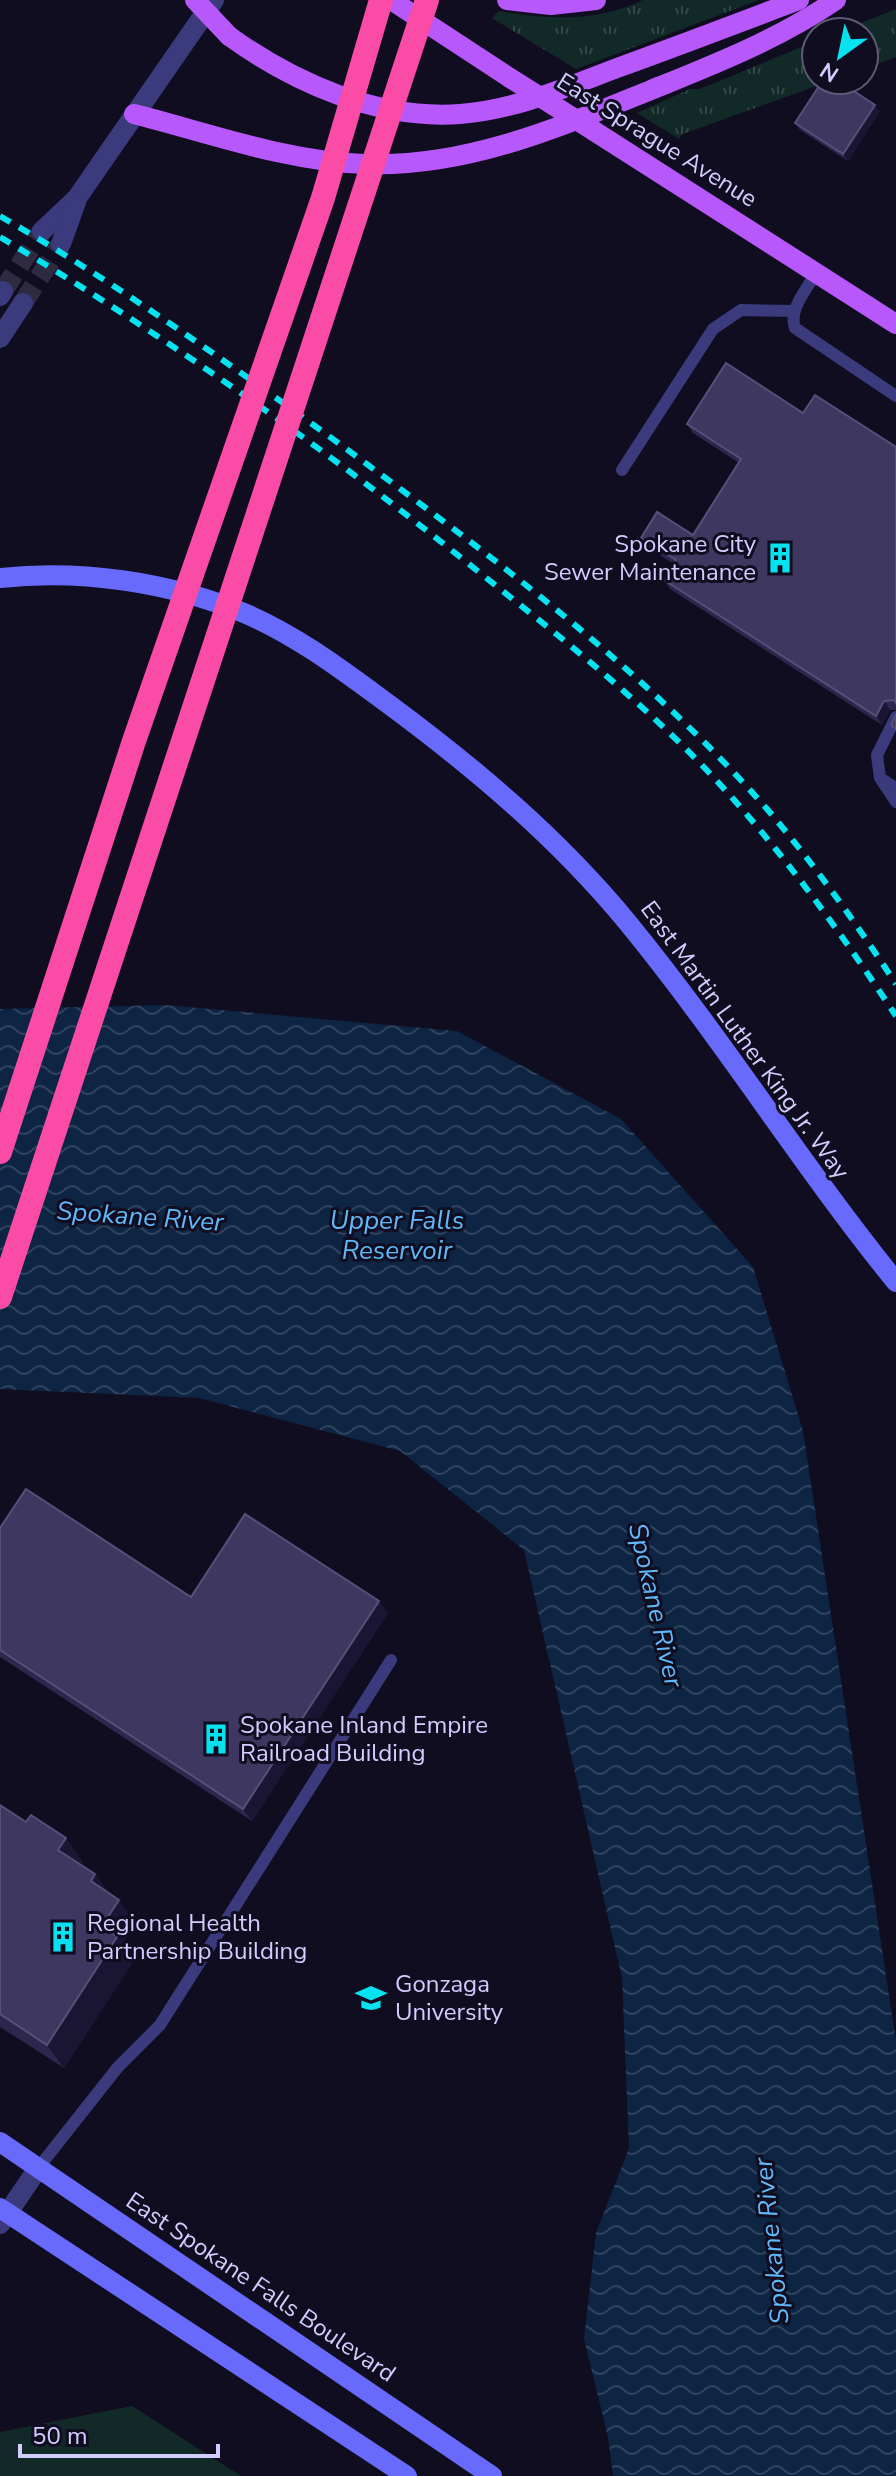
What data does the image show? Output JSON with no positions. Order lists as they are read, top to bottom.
{
  "streets": {
    "main road": ["East Sprague Avenue"],
    "street": ["East Martin Luther King Jr. Way", "East Spokane Falls Boulevard"]
  },
  "water": ["Spokane River", "Upper Falls Reservoir"],
  "places": {
    "building": ["Spokane City Sewer Maintenance", "Spokane Inland Empire Railroad Building", "Regional Health Partnership Building"],
    "school or university": ["Gonzaga University"]
  },
  "scale_bar": "50 m",
  "north": "bottom left"
}
